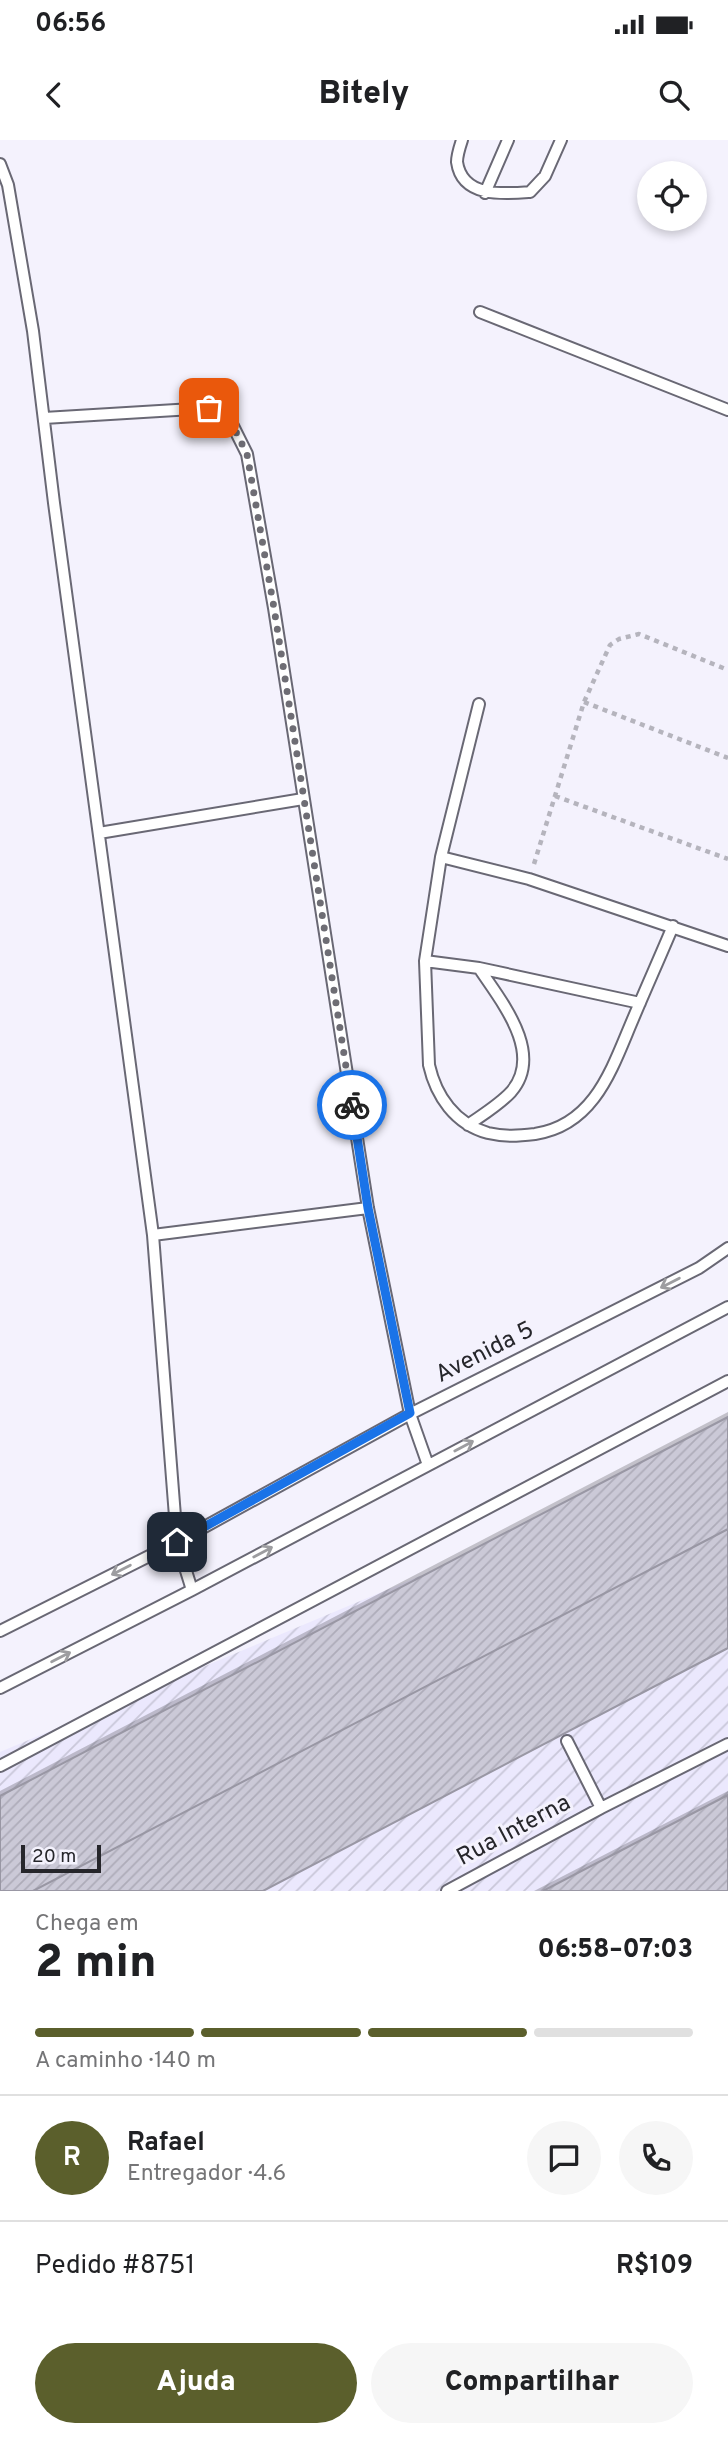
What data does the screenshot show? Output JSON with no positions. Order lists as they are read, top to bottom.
{
  "streets": {
    "lane": ["Avenida 5", "Rua Interna"]
  },
  "scale_bar": "20 m",
  "page": {
    "status": "06:56",
    "header": "Bitely",
    "scale": "20 m",
    "heading": ["2 min", "Chega em", "06:58–07:03"],
    "panel": [
      "Rafael",
      "Entregador · 4.6",
      "Pedido #8751",
      "R$109"
    ],
    "bar": "A caminho · 140 m",
    "round": "R",
    "buttons": ["Ajuda", "Compartilhar"]
  }
}
